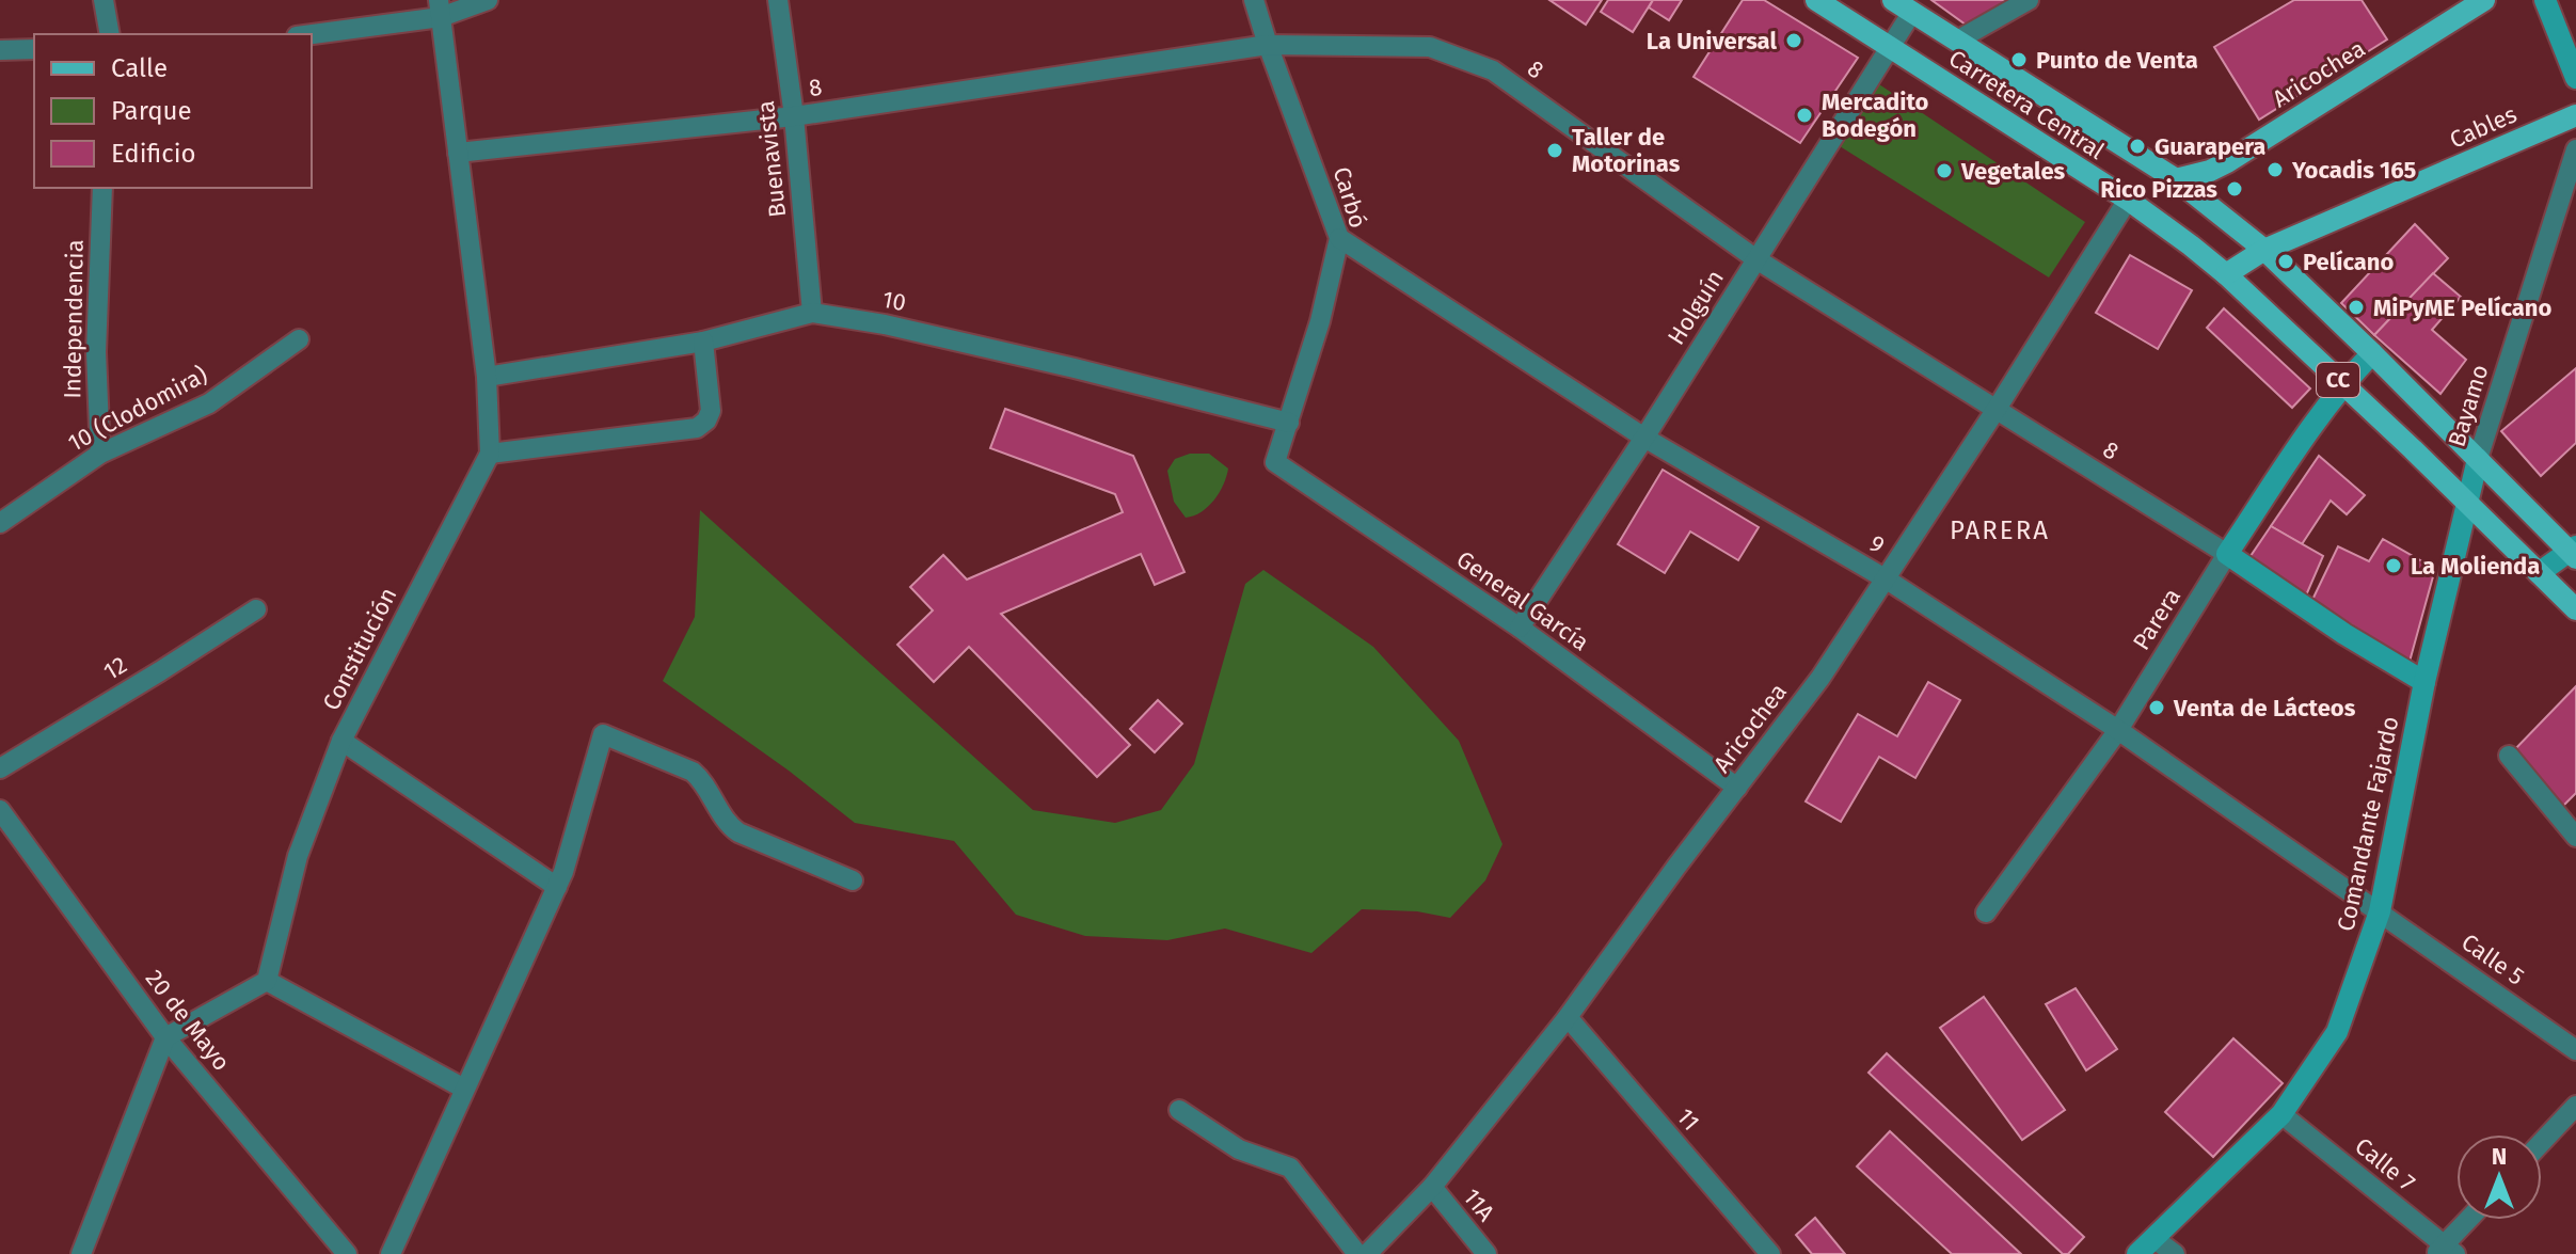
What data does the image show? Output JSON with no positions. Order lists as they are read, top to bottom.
{
  "streets": {
    "main road": [
      "Aricochea",
      "Carretera Central",
      "Cables",
      "CC"
    ],
    "street": [
      "8",
      "Buenavista",
      "Carbó",
      "10",
      "Holguín",
      "Independencia",
      "Bayamo",
      "10 (Clodomira)",
      "9",
      "General García",
      "Parera",
      "Constitución",
      "12",
      "Comandante Fajardo",
      "Calle 5",
      "20 de Mayo",
      "11",
      "Calle 7",
      "11A"
    ]
  },
  "crossings": [
    ["8", "Aricochea"],
    ["8", "Buenavista"],
    ["8", "Carbó"],
    ["8", "Holguín"],
    ["8", "Bayamo"],
    ["8", "Parera"],
    ["8", "Constitución"],
    ["8", "Comandante Fajardo"],
    ["Aricochea", "Carretera Central"],
    ["Aricochea", "9"],
    ["Aricochea", "General García"],
    ["Aricochea", "11"],
    ["Aricochea", "11A"],
    ["Carretera Central", "Cables"],
    ["Carretera Central", "Holguín"],
    ["Carretera Central", "Bayamo"],
    ["Carretera Central", "Parera"],
    ["Buenavista", "10"],
    ["Carbó", "10"],
    ["Carbó", "9"],
    ["Carbó", "General García"],
    ["10", "Constitución"],
    ["Holguín", "9"],
    ["Holguín", "General García"],
    ["Independencia", "10 (Clodomira)"],
    ["Bayamo", "Comandante Fajardo"],
    ["9", "Parera"],
    ["9", "Comandante Fajardo"],
    ["9", "Calle 5"],
    ["Comandante Fajardo", "Calle 5"],
    ["Comandante Fajardo", "Calle 7"]
  ],
  "districts": ["PARERA"],
  "places": [
    "La Universal",
    "Punto de Venta",
    "Mercadito Bodegón",
    "Guarapera",
    "Taller de Motorinas",
    "Yocadis 165",
    "Vegetales",
    "Rico Pizzas",
    "Pelícano",
    "MiPyME Pelícano",
    "La Molienda",
    "Venta de Lácteos"
  ],
  "legend": ["Calle", "Parque", "Edificio"],
  "north": "top"
}
